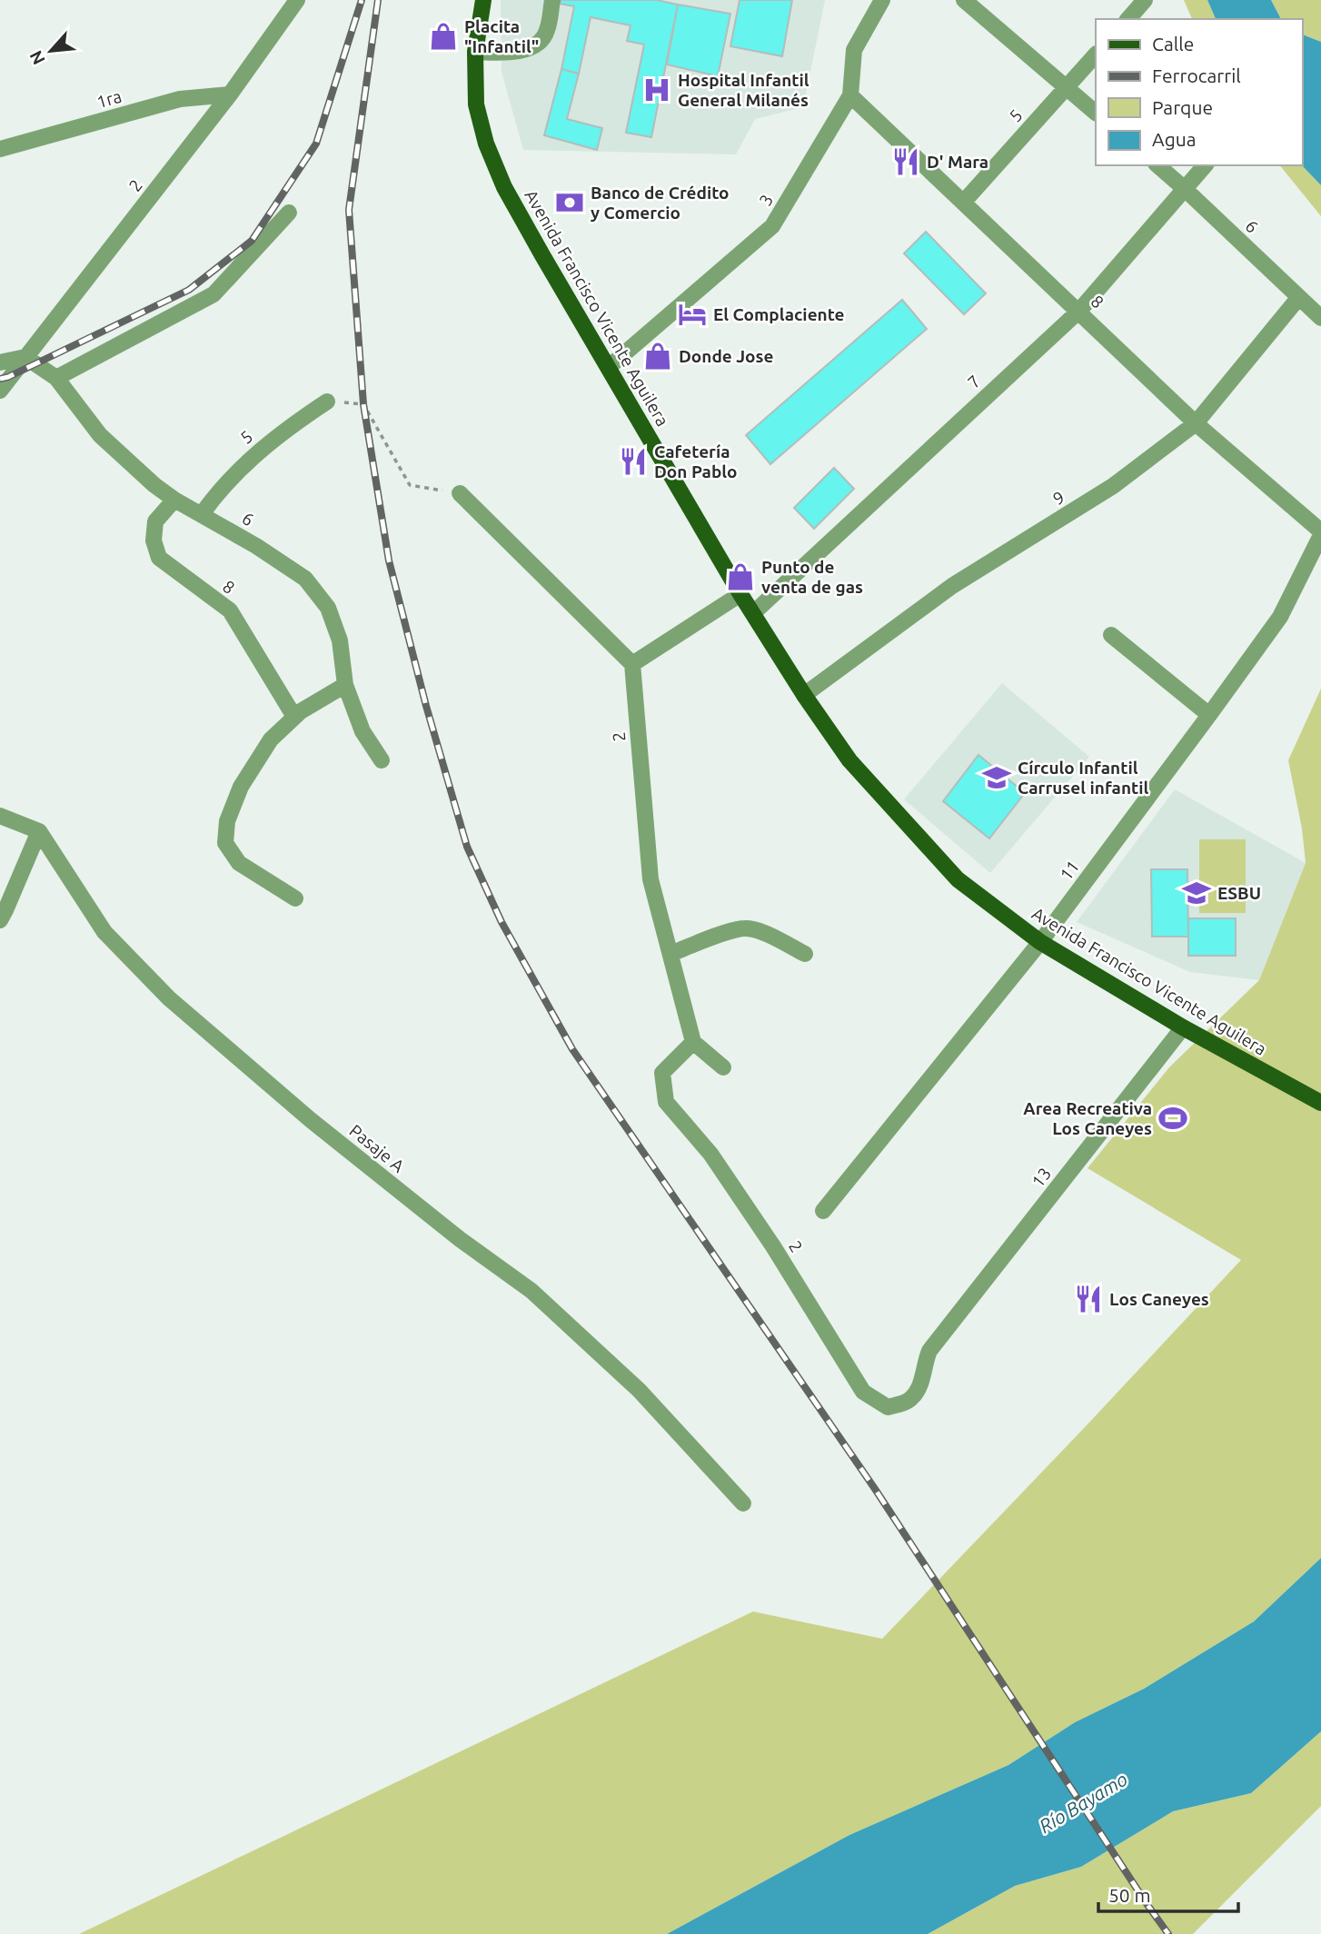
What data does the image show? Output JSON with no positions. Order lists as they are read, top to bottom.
{
  "streets": {
    "main road": ["Avenida Francisco Vicente Aguilera"],
    "street": [
      "1ra",
      "5",
      "2",
      "3",
      "6",
      "8",
      "7",
      "9",
      "11",
      "Pasaje A",
      "13"
    ]
  },
  "crossings": [
    ["1ra", "2"],
    ["5", "6"],
    ["5", "8"],
    ["2", "6"],
    ["2", "13"],
    ["3", "8"],
    ["3", "Avenida Francisco Vicente Aguilera"],
    ["6", "8"],
    ["6", "7"],
    ["6", "9"],
    ["8", "7"],
    ["8", "9"],
    ["8", "11"],
    ["Avenida Francisco Vicente Aguilera", "7"],
    ["Avenida Francisco Vicente Aguilera", "9"],
    ["Avenida Francisco Vicente Aguilera", "11"],
    ["Avenida Francisco Vicente Aguilera", "13"]
  ],
  "water": ["Río Bayamo"],
  "places": {
    "shop": ["Placita \"Infantil\"", "Donde Jose", "Punto de venta de gas"],
    "hospital": ["Hospital Infantil General Milanés"],
    "restaurant": ["D' Mara", "Cafetería Don Pablo", "Los Caneyes"],
    "bank": ["Banco de Crédito y Comercio"],
    "hotel": ["El Complaciente"],
    "school or university": ["Círculo Infantil Carrusel infantil", "ESBU"],
    "sports": ["Area Recreativa Los Caneyes"]
  },
  "legend": [
    "Calle",
    "Ferrocarril",
    "Parque",
    "Agua"
  ],
  "scale_bar": "50 m",
  "north": "bottom left"
}
